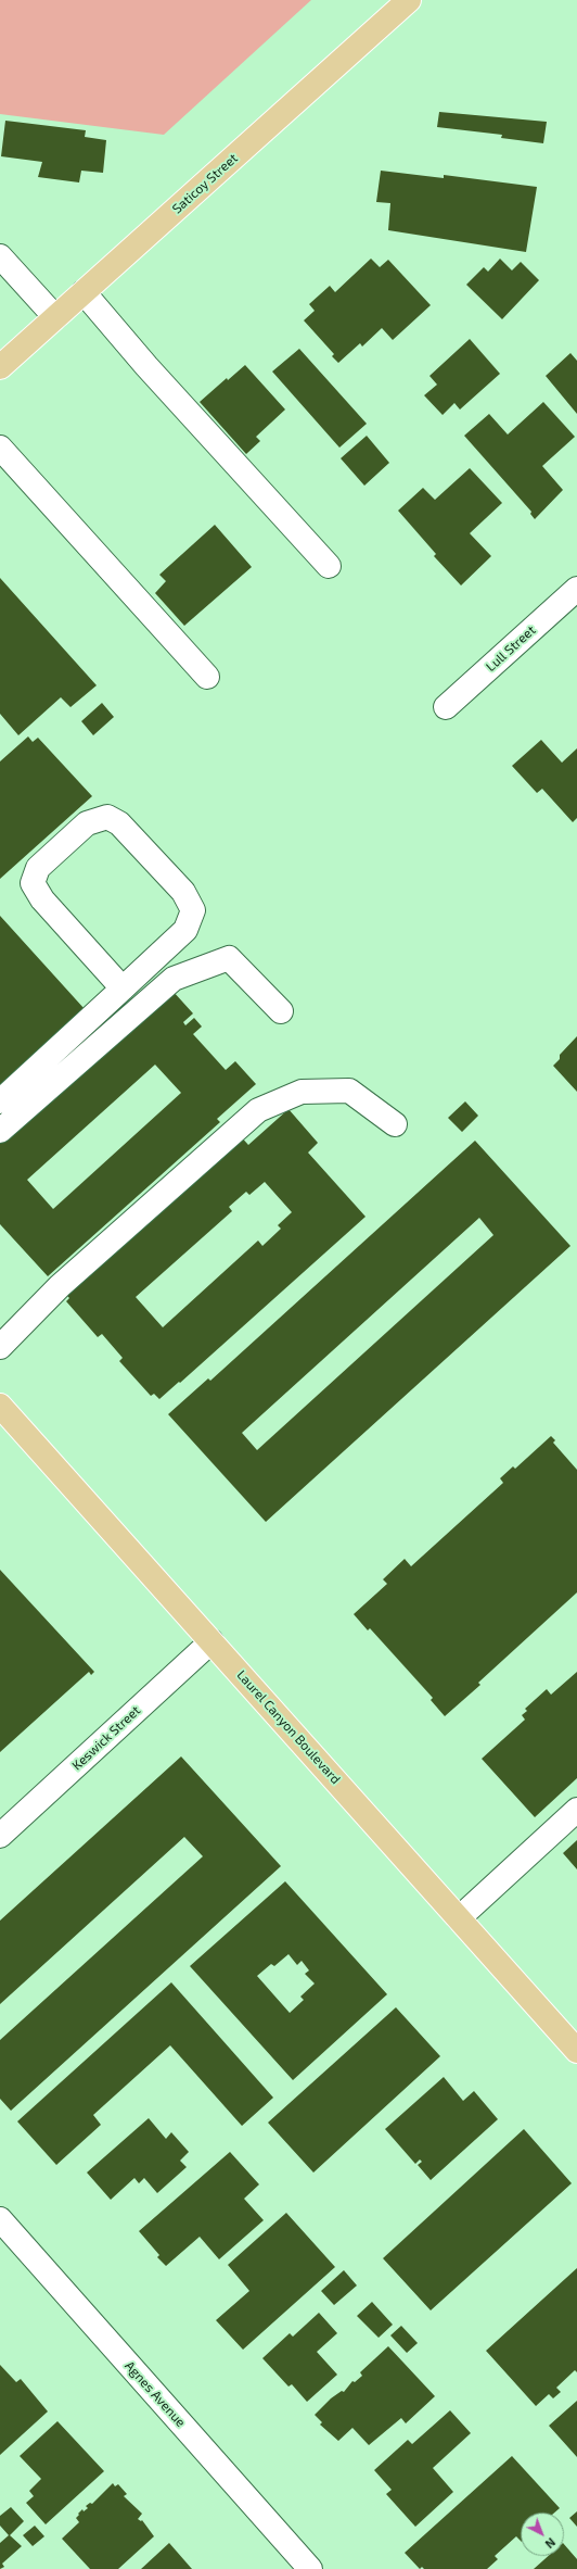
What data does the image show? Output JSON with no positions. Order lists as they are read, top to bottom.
{
  "streets": {
    "main road": ["Saticoy Street", "Laurel Canyon Boulevard"],
    "street": ["Lull Street", "Keswick Street", "Agnes Avenue"]
  },
  "crossings": [
    ["Laurel Canyon Boulevard", "Keswick Street"]
  ],
  "north": "bottom right"
}
